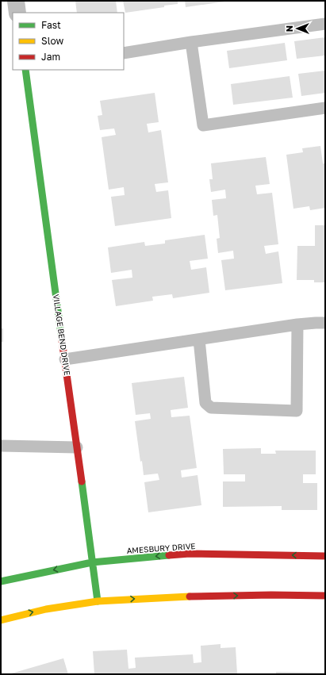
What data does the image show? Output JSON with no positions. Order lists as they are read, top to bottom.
{
  "streets": {
    "street": ["VILLAGE BEND DRIVE", "AMESBURY DRIVE"]
  },
  "crossings": [
    ["VILLAGE BEND DRIVE", "AMESBURY DRIVE"]
  ],
  "legend": ["Fast", "Slow", "Jam"],
  "north": "left"
}
